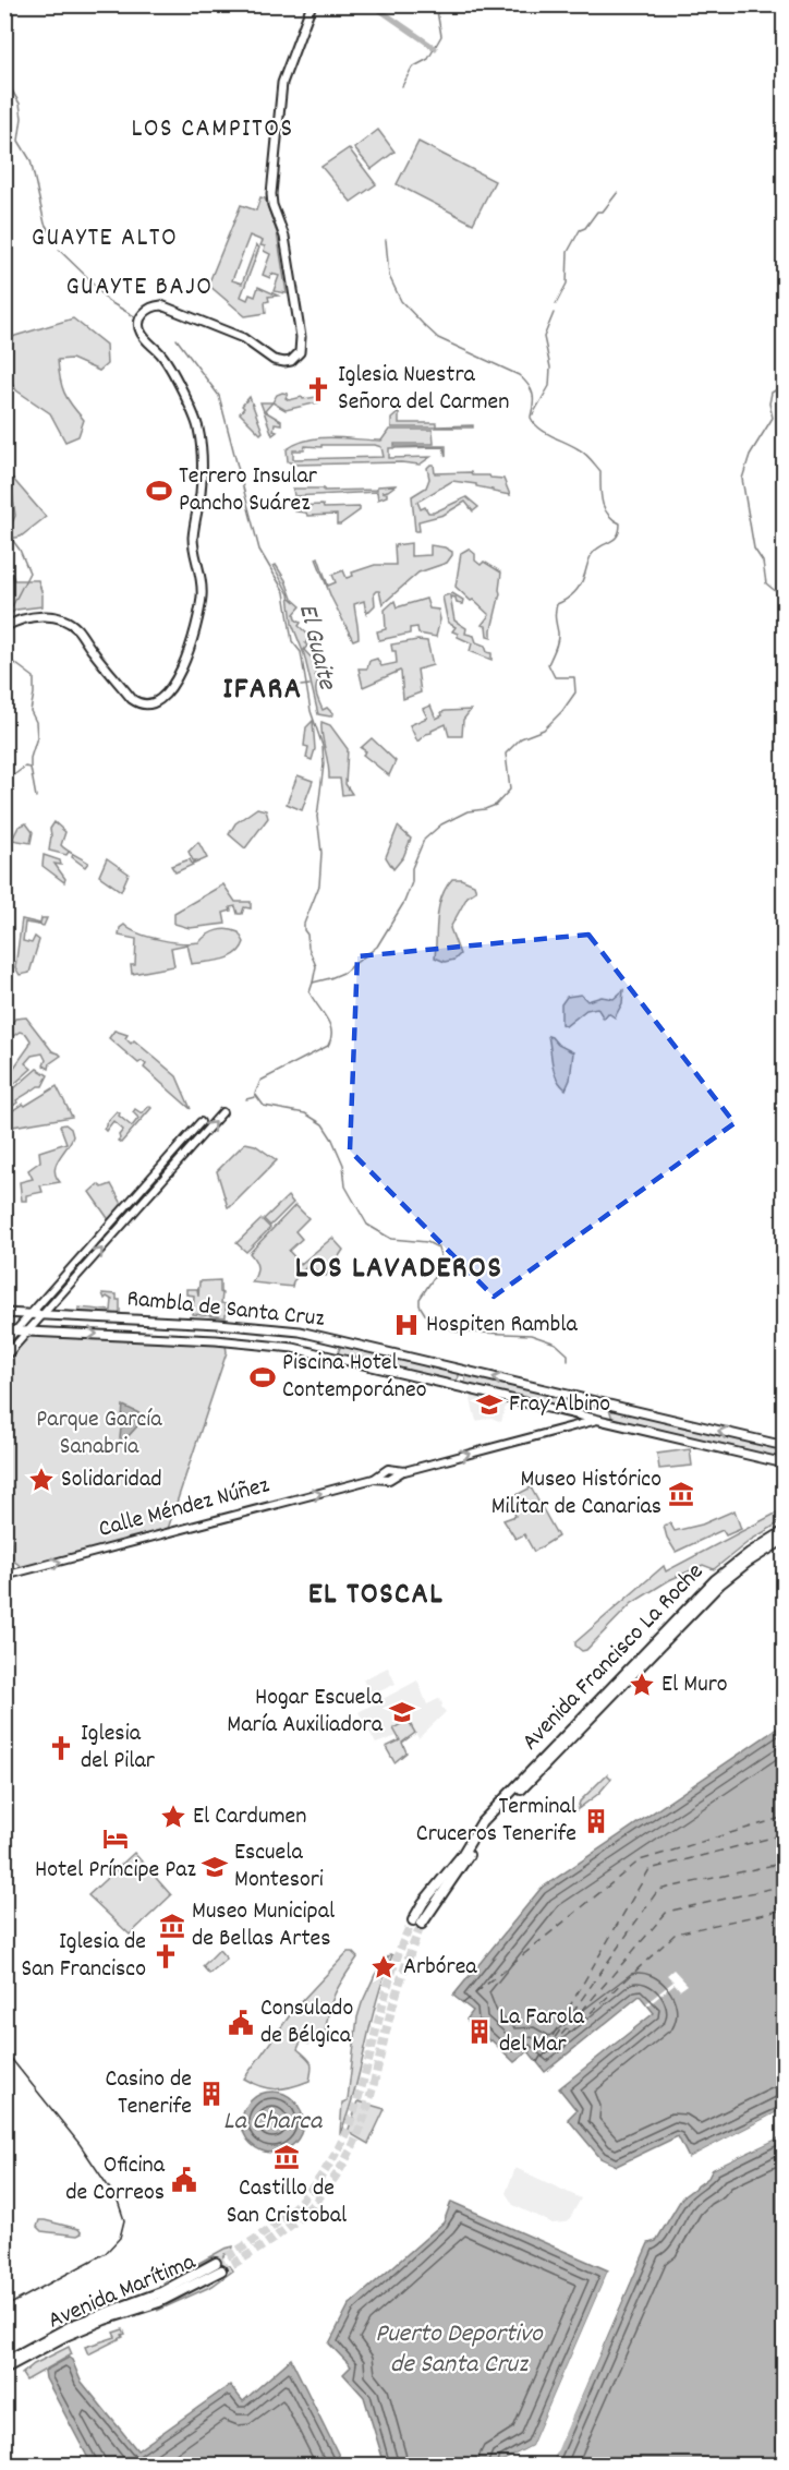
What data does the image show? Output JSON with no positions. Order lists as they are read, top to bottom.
{
  "streets": {
    "main road": ["Rambla de Santa Cruz", "Avenida Francisco La Roche", "Avenida Marítima"],
    "street": ["Calle Méndez Núñez"]
  },
  "crossings": [
    ["Rambla de Santa Cruz", "Calle Méndez Núñez"]
  ],
  "one_way": ["Calle Méndez Núñez"],
  "districts": [
    "LOS CAMPITOS",
    "GUAYTE ALTO",
    "GUAYTE BAJO",
    "IFARA",
    "LOS LAVADEROS",
    "EL TOSCAL"
  ],
  "water": ["El Guaite", "La Charca", "Puerto Deportivo de Santa Cruz"],
  "parks": ["Parque García Sanabria"],
  "places": {
    "church": ["Iglesia Nuestra Señora del Carmen", "Iglesia del Pilar", "Iglesia de San Francisco"],
    "sports": ["Terrero Insular Pancho Suárez", "Piscina Hotel Contemporáneo"],
    "hospital": ["Hospiten Rambla"],
    "school or university": ["Fray Albino", "Hogar Escuela María Auxiliadora", "Escuela Montesori"],
    "place": [
      "Solidaridad",
      "El Muro",
      "El Cardumen",
      "Arbórea"
    ],
    "museum": ["Museo Histórico Militar de Canarias", "Museo Municipal de Bellas Artes", "Castillo de San Cristobal"],
    "building": ["Terminal Cruceros Tenerife", "La Farola del Mar", "Casino de Tenerife"],
    "hotel": ["Hotel Príncipe Paz"],
    "public building": ["Consulado de Bélgica", "Oficina de Correos"]
  }
}
